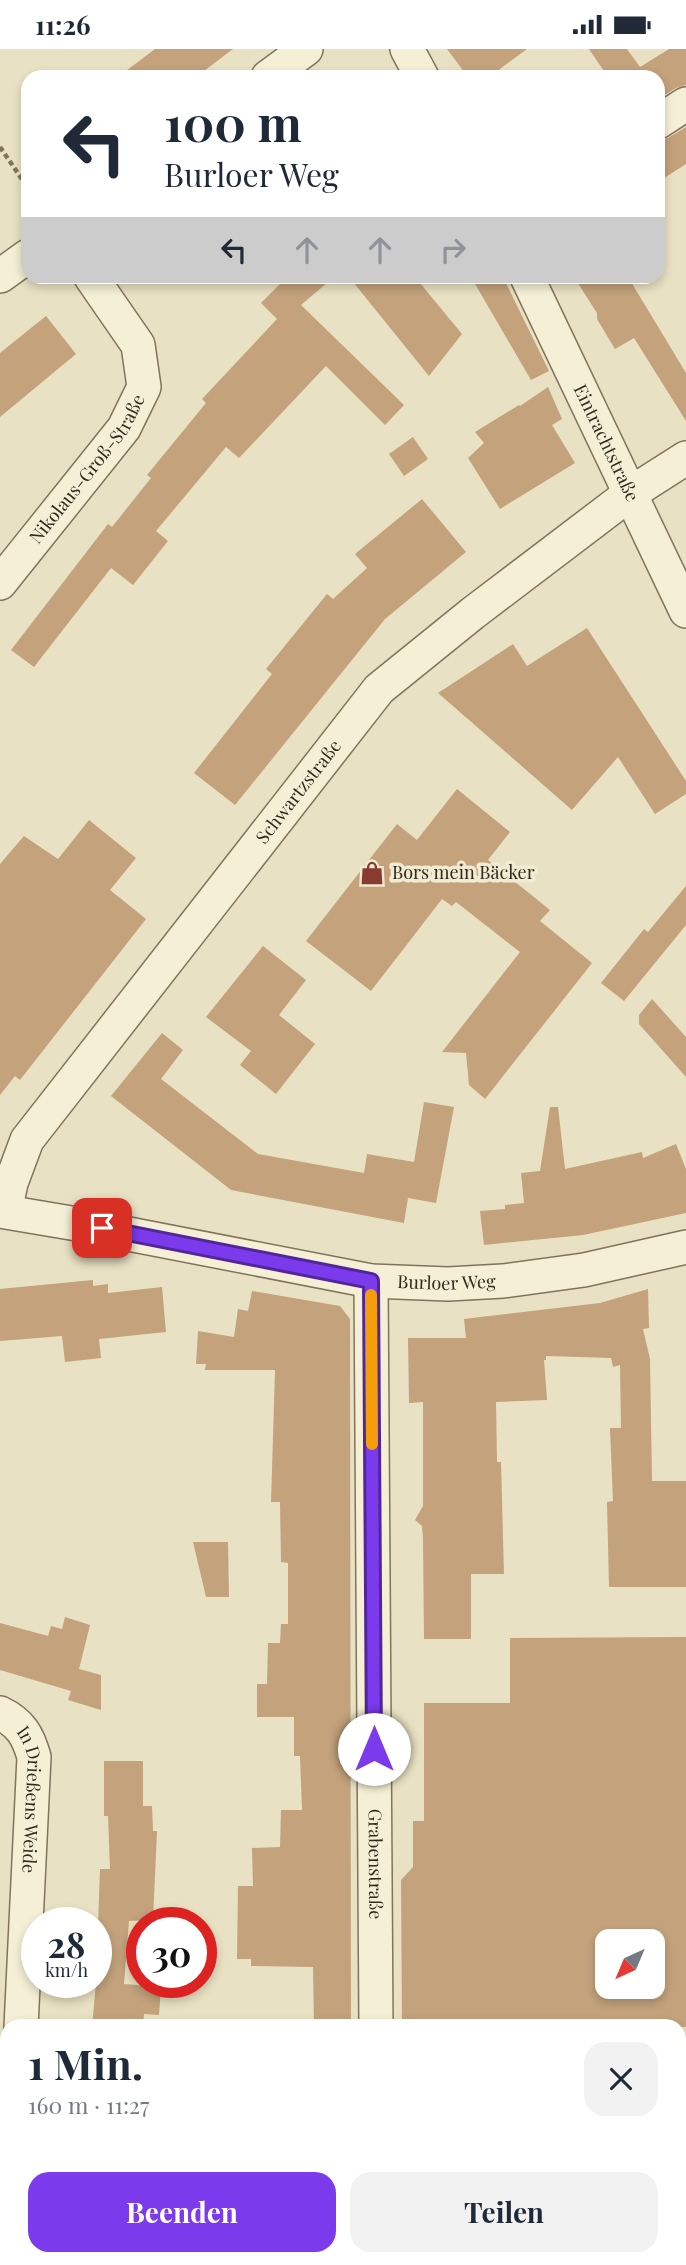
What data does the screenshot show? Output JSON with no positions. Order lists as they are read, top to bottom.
{
  "streets": {
    "street": [
      "Eintrachtstraße",
      "Nikolaus-Groß-Straße",
      "Schwartzstraße",
      "Burloer Weg",
      "In Drießens Weide",
      "Grabenstraße"
    ]
  },
  "crossings": [
    ["Eintrachtstraße", "Schwartzstraße"],
    ["Schwartzstraße", "Burloer Weg"],
    ["Burloer Weg", "Grabenstraße"]
  ],
  "places": {
    "shop": ["Bors mein Bäcker"]
  },
  "north": "bottom left",
  "page": {
    "status": "11:26",
    "turn": ["100 m", "Burloer Weg"],
    "speed": "28 km/h",
    "limit": "30",
    "heading": ["1 Min.", "160 m · 11:27"],
    "buttons": ["Beenden", "Teilen"]
  }
}
